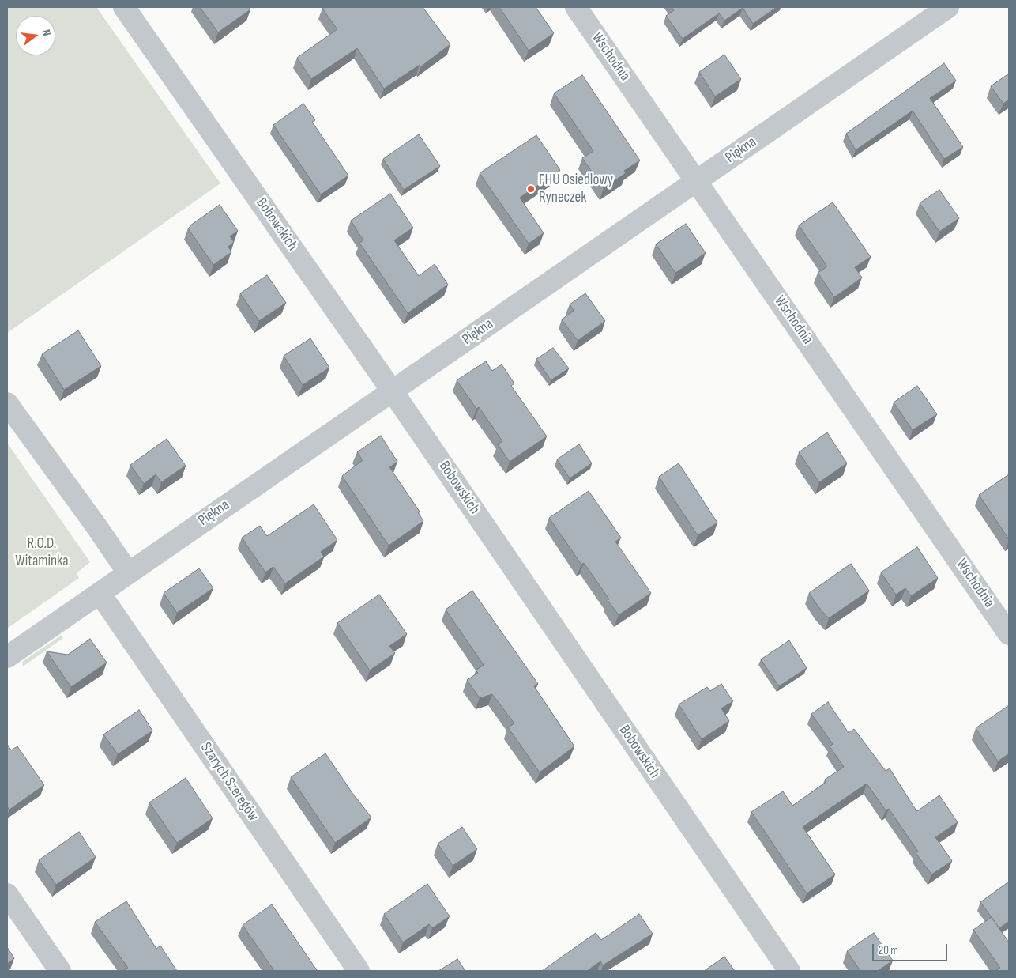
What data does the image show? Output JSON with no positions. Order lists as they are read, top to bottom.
{
  "streets": {
    "street": [
      "Wschodnia",
      "Piękna",
      "Bobowskich",
      "Szarych Szeregów"
    ]
  },
  "crossings": [
    ["Wschodnia", "Piękna"],
    ["Piękna", "Bobowskich"],
    ["Piękna", "Szarych Szeregów"]
  ],
  "parks": ["R.O.D. Witaminka"],
  "places": ["FHU Osiedlowy Ryneczek"],
  "scale_bar": "20 m",
  "north": "right"
}
